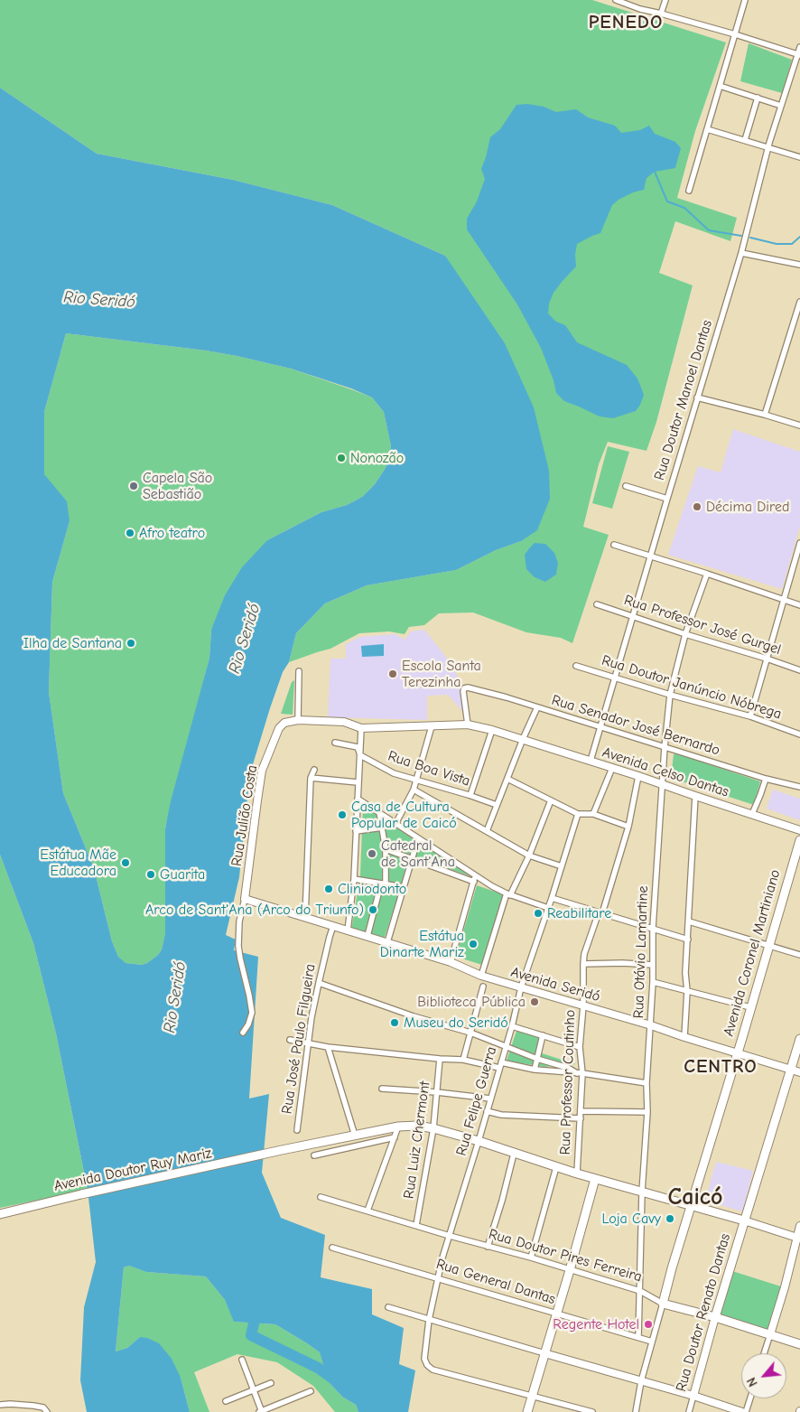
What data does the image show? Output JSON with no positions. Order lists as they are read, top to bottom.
{
  "streets": {
    "main road": [
      "Avenida Celso Dantas",
      "Rua Julião Costa",
      "Avenida Coronel Martiniano",
      "Avenida Seridó",
      "Avenida Doutor Ruy Mariz",
      "Rua Doutor Pires Ferreira",
      "Rua Doutor Renato Dantas"
    ],
    "street": [
      "Rua Doutor Manoel Dantas",
      "Rua Professor José Gurgel",
      "Rua Doutor Janúncio Nóbrega",
      "Rua Senador José Bernardo",
      "Rua Boa Vista",
      "Rua Otávio Lamartine",
      "Rua José Paulo Filgueira",
      "Rua Professor Coutinho",
      "Rua Felipe Guerra",
      "Rua Luiz Chermont",
      "Rua General Dantas"
    ]
  },
  "crossings": [
    ["Rua Doutor Manoel Dantas", "Rua Professor José Gurgel"],
    ["Rua Doutor Manoel Dantas", "Rua Doutor Janúncio Nóbrega"],
    ["Rua Doutor Manoel Dantas", "Rua Senador José Bernardo"],
    ["Rua Doutor Manoel Dantas", "Avenida Celso Dantas"],
    ["Rua Professor José Gurgel", "Rua Otávio Lamartine"],
    ["Rua Doutor Janúncio Nóbrega", "Rua Otávio Lamartine"],
    ["Rua Senador José Bernardo", "Avenida Celso Dantas"],
    ["Rua Senador José Bernardo", "Rua Otávio Lamartine"],
    ["Avenida Celso Dantas", "Rua Julião Costa"],
    ["Avenida Celso Dantas", "Rua Otávio Lamartine"],
    ["Avenida Celso Dantas", "Rua Professor Coutinho"],
    ["Rua Julião Costa", "Avenida Seridó"],
    ["Rua Otávio Lamartine", "Avenida Seridó"],
    ["Rua Otávio Lamartine", "Avenida Doutor Ruy Mariz"],
    ["Rua Otávio Lamartine", "Rua Doutor Pires Ferreira"],
    ["Rua Otávio Lamartine", "Rua General Dantas"],
    ["Avenida Coronel Martiniano", "Avenida Seridó"],
    ["Avenida Coronel Martiniano", "Avenida Doutor Ruy Mariz"],
    ["Avenida Coronel Martiniano", "Rua Doutor Pires Ferreira"],
    ["Avenida Coronel Martiniano", "Rua General Dantas"],
    ["Avenida Seridó", "Rua José Paulo Filgueira"],
    ["Avenida Seridó", "Rua Professor Coutinho"],
    ["Avenida Seridó", "Rua Felipe Guerra"],
    ["Avenida Seridó", "Rua Doutor Renato Dantas"],
    ["Rua Professor Coutinho", "Avenida Doutor Ruy Mariz"],
    ["Rua Felipe Guerra", "Avenida Doutor Ruy Mariz"],
    ["Rua Felipe Guerra", "Rua Doutor Pires Ferreira"],
    ["Rua Felipe Guerra", "Rua General Dantas"],
    ["Rua Luiz Chermont", "Avenida Doutor Ruy Mariz"],
    ["Rua Luiz Chermont", "Rua Doutor Pires Ferreira"],
    ["Avenida Doutor Ruy Mariz", "Rua Doutor Renato Dantas"],
    ["Rua Doutor Pires Ferreira", "Rua Doutor Renato Dantas"]
  ],
  "districts": ["PENEDO", "CENTRO", "Caicó"],
  "water": ["Rio Seridó"],
  "places": [
    "Nonozão",
    "Capela São Sebastião",
    "Décima Dired",
    "Afro teatro",
    "Ilha de Santana",
    "Escola Santa Terezinha",
    "Casa de Cultura Popular de Caicó",
    "Catedral de Sant'Ana",
    "Estátua Mãe Educadora",
    "Guarita",
    "Cliniodonto",
    "Arco de Sant'Ana (Arco do Triunfo)",
    "Reabilitare",
    "Estátua Dinarte Mariz",
    "Biblioteca Pública",
    "Museu do Seridó",
    "Loja Cavy",
    "Regente Hotel"
  ],
  "north": "bottom left"
}
